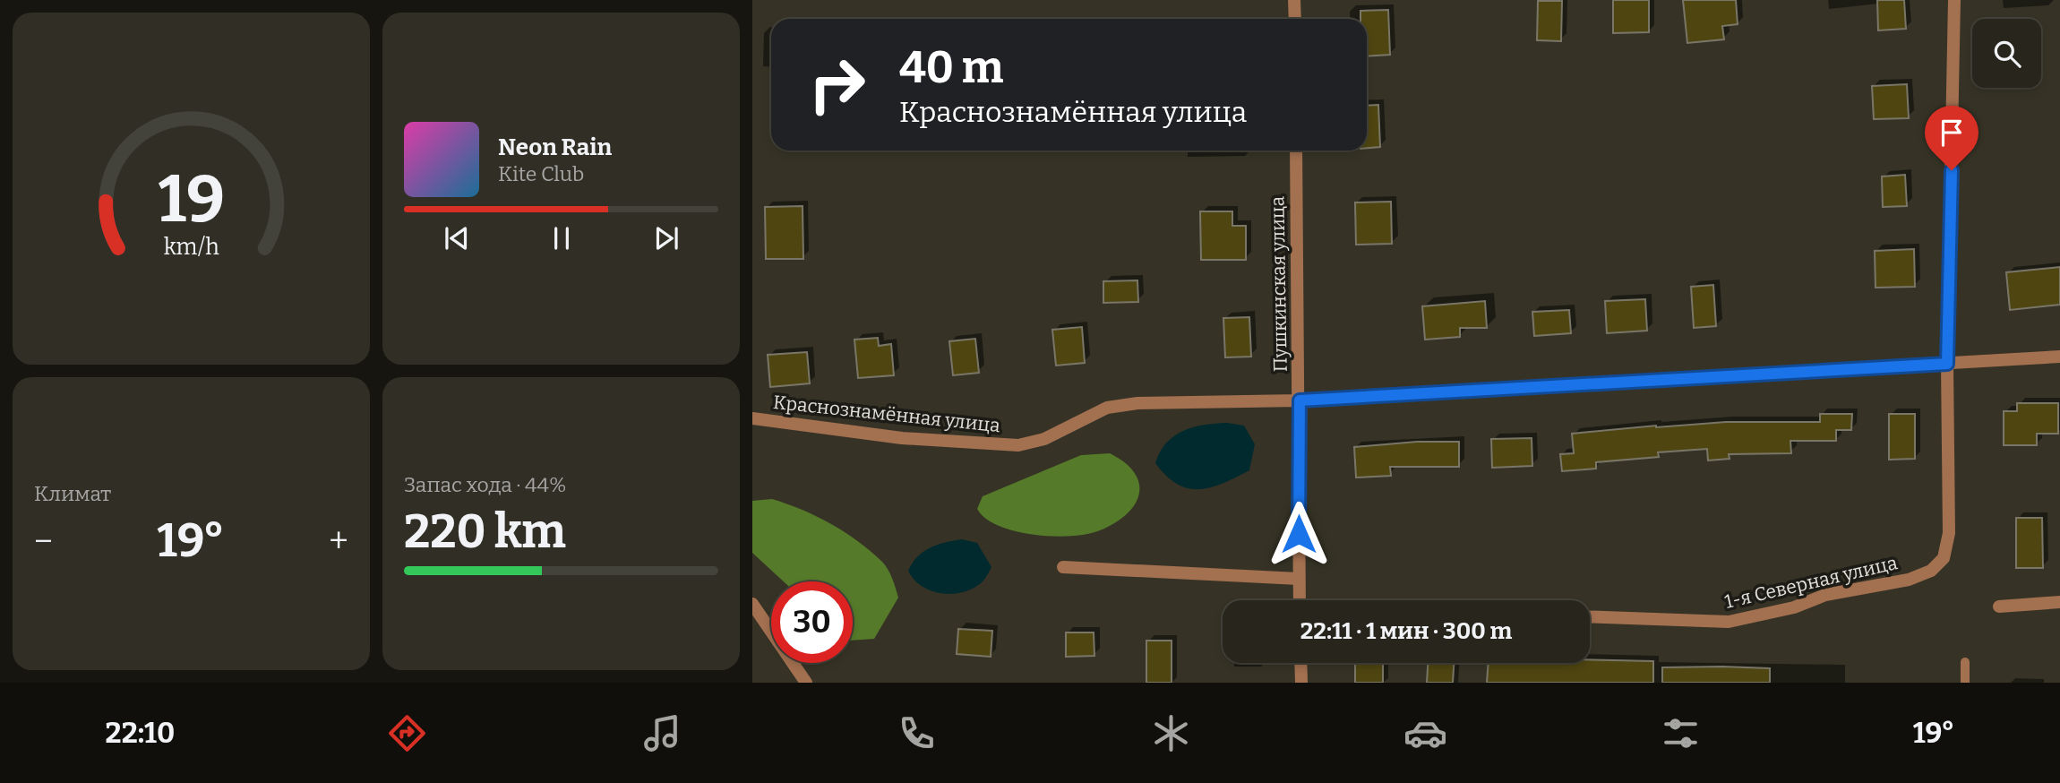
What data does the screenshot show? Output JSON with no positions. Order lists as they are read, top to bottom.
{
  "streets": {
    "street": ["Пушкинская улица", "Краснознамённая улица", "1-я Северная улица"]
  },
  "crossings": [
    ["Пушкинская улица", "Краснознамённая улица"],
    ["Краснознамённая улица", "1-я Северная улица"]
  ],
  "page": {
    "turn": ["40 m", "Краснознамённая улица"],
    "song": ["Neon Rain", "Kite Club"],
    "tile": [
      "Климат",
      ["Запас хода · 44%", "220 km"]
    ],
    "heat": ["−", "19°", "+"],
    "limit": "30",
    "trip": "22:11 · 1 мин · 300 m",
    "tabs": ["22:10", "19°"],
    "gauge": ["19", "km/h"]
  }
}
